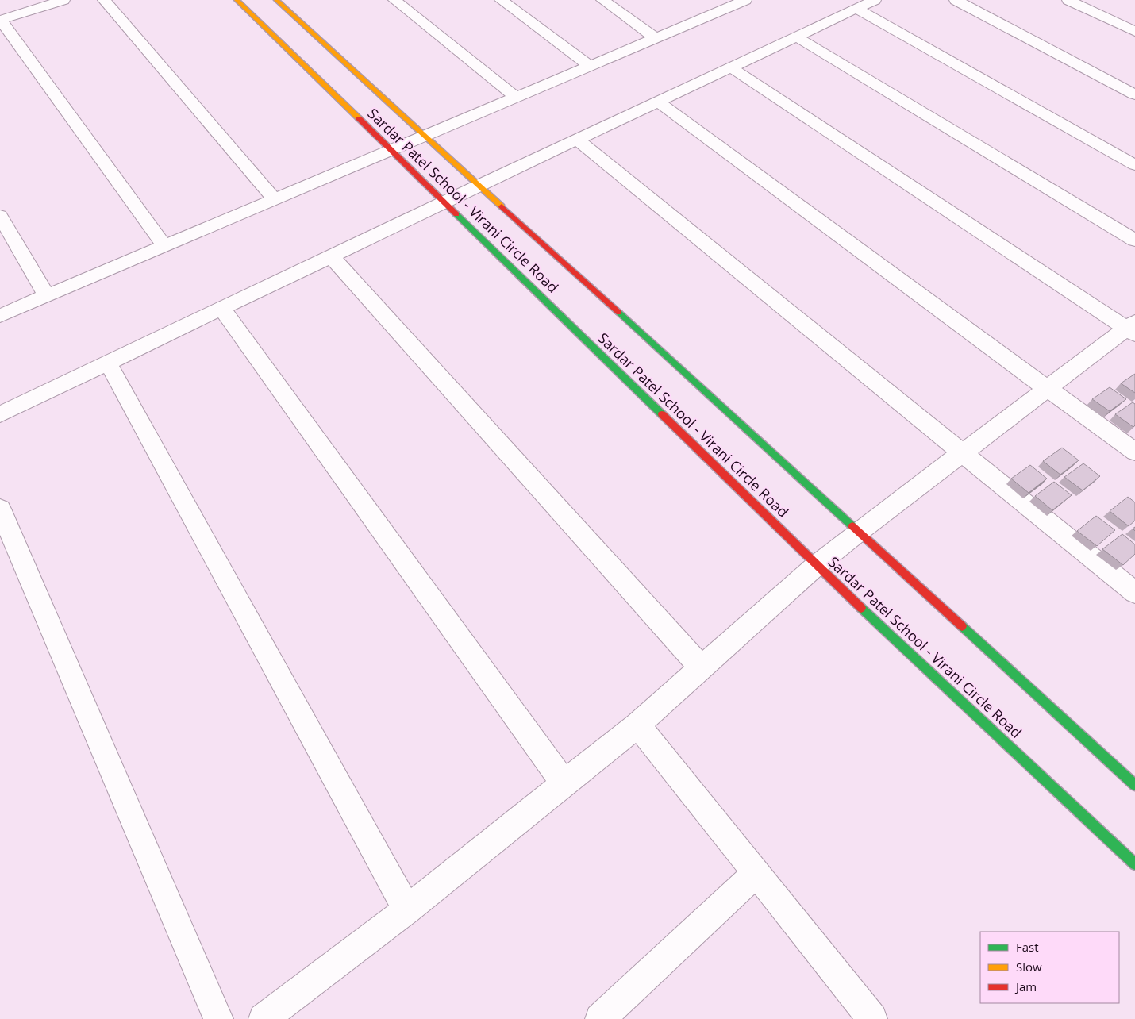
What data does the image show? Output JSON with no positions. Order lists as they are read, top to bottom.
{
  "streets": {
    "street": ["Sardar Patel School - Virani Circle Road"]
  },
  "legend": ["Fast", "Slow", "Jam"]
}
